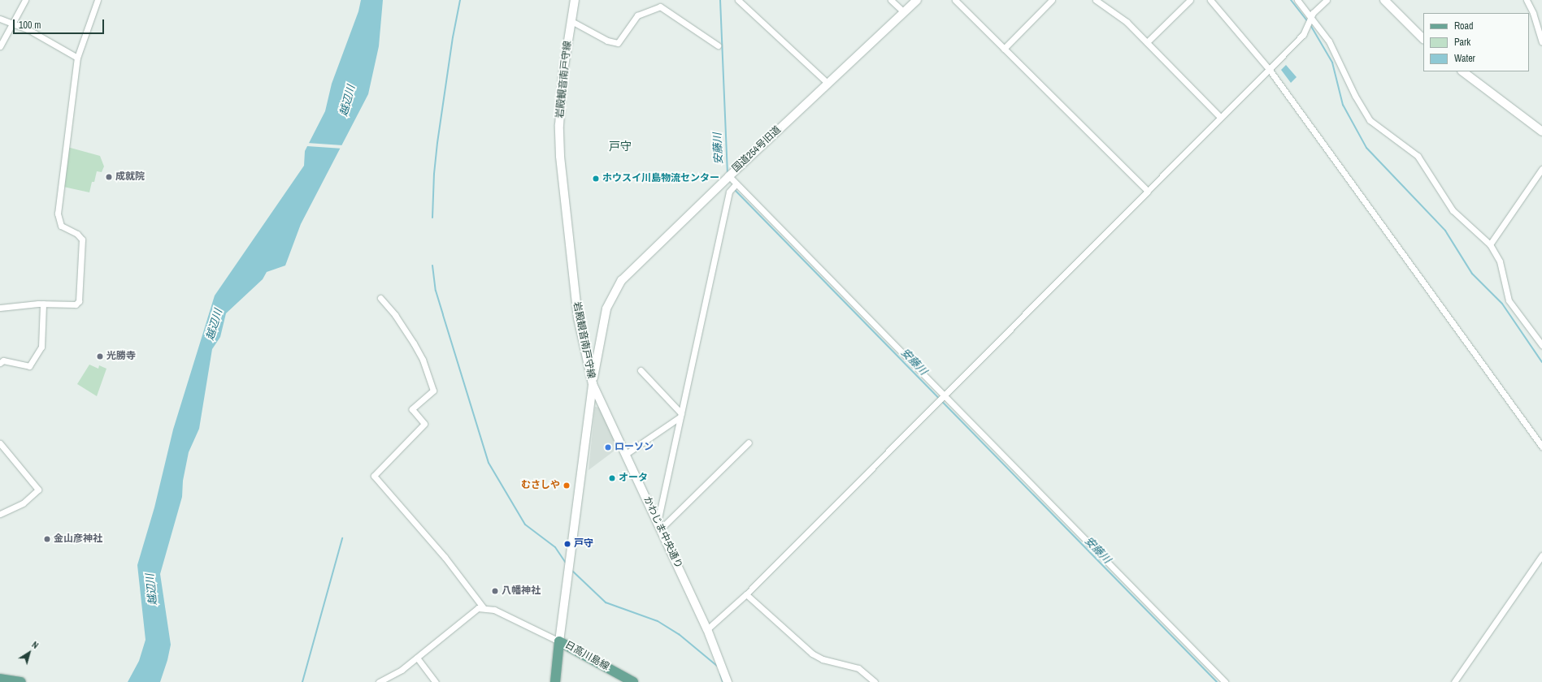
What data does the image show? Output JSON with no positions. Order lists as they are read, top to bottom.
{
  "streets": {
    "main road": ["日高川島線"],
    "street": ["岩殿観音南戸守線", "国道254号旧道", "かわじま中央通り"]
  },
  "crossings": [
    ["岩殿観音南戸守線", "国道254号旧道"],
    ["岩殿観音南戸守線", "かわじま中央通り"],
    ["岩殿観音南戸守線", "日高川島線"],
    ["国道254号旧道", "かわじま中央通り"]
  ],
  "districts": ["戸守"],
  "water": ["越辺川", "安藤川"],
  "places": [
    "成就院",
    "ホウスイ川島物流センター",
    "光勝寺",
    "ローソン",
    "オータ",
    "むさしや",
    "金山彦神社",
    "戸守",
    "八幡神社"
  ],
  "legend": ["Road", "Park", "Water"],
  "scale_bar": "100 m",
  "north": "top right"
}
